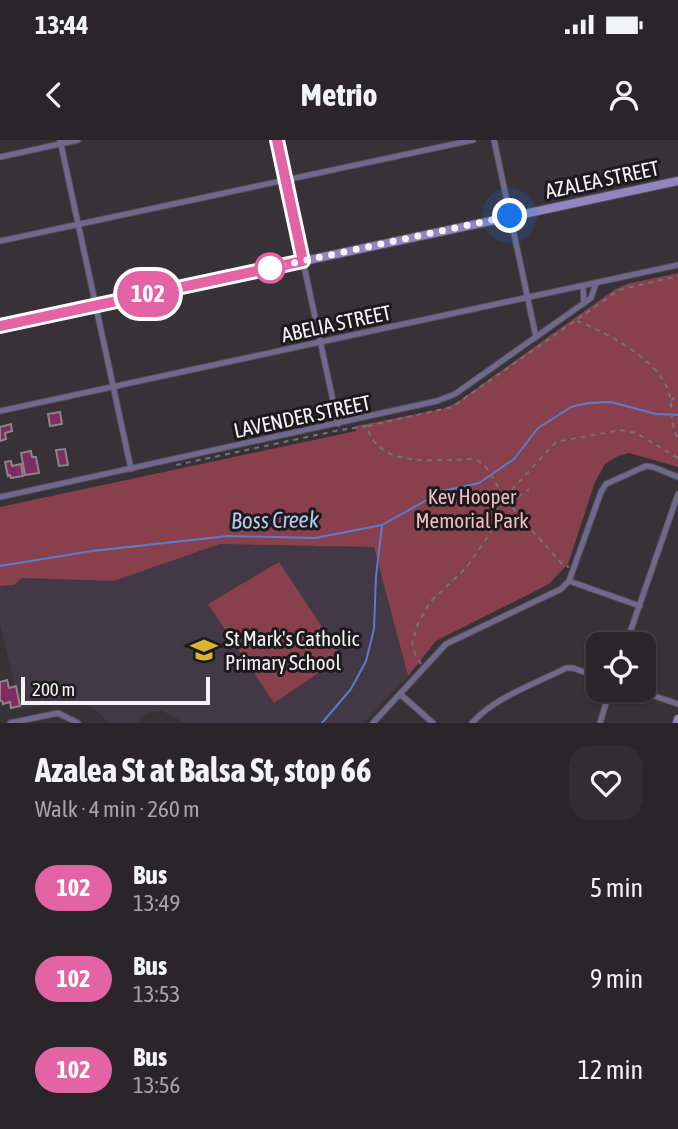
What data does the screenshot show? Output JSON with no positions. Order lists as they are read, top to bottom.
{
  "streets": {
    "street": ["AZALEA STREET", "ABELIA STREET", "LAVENDER STREET"]
  },
  "crossings": [
    ["ABELIA STREET", "LAVENDER STREET"]
  ],
  "water": ["Boss Creek"],
  "parks": ["Kev Hooper Memorial Park"],
  "places": {
    "school or university": ["St Mark's Catholic Primary School"]
  },
  "lines": ["bus line 102"],
  "scale_bar": "200 m",
  "page": {
    "status": "13:44",
    "header": "Metrio",
    "on_map": "102",
    "scale": "200 m",
    "heading": ["Azalea St at Balsa St, stop 66", "Walk · 4 min · 260 m"],
    "list": [
      {
        "mark": "102",
        "name": "Bus",
        "note": "13:49",
        "value": "5 min"
      },
      {
        "mark": "102",
        "name": "Bus",
        "note": "13:53",
        "value": "9 min"
      },
      {
        "mark": "102",
        "name": "Bus",
        "note": "13:56",
        "value": "12 min"
      }
    ]
  }
}
